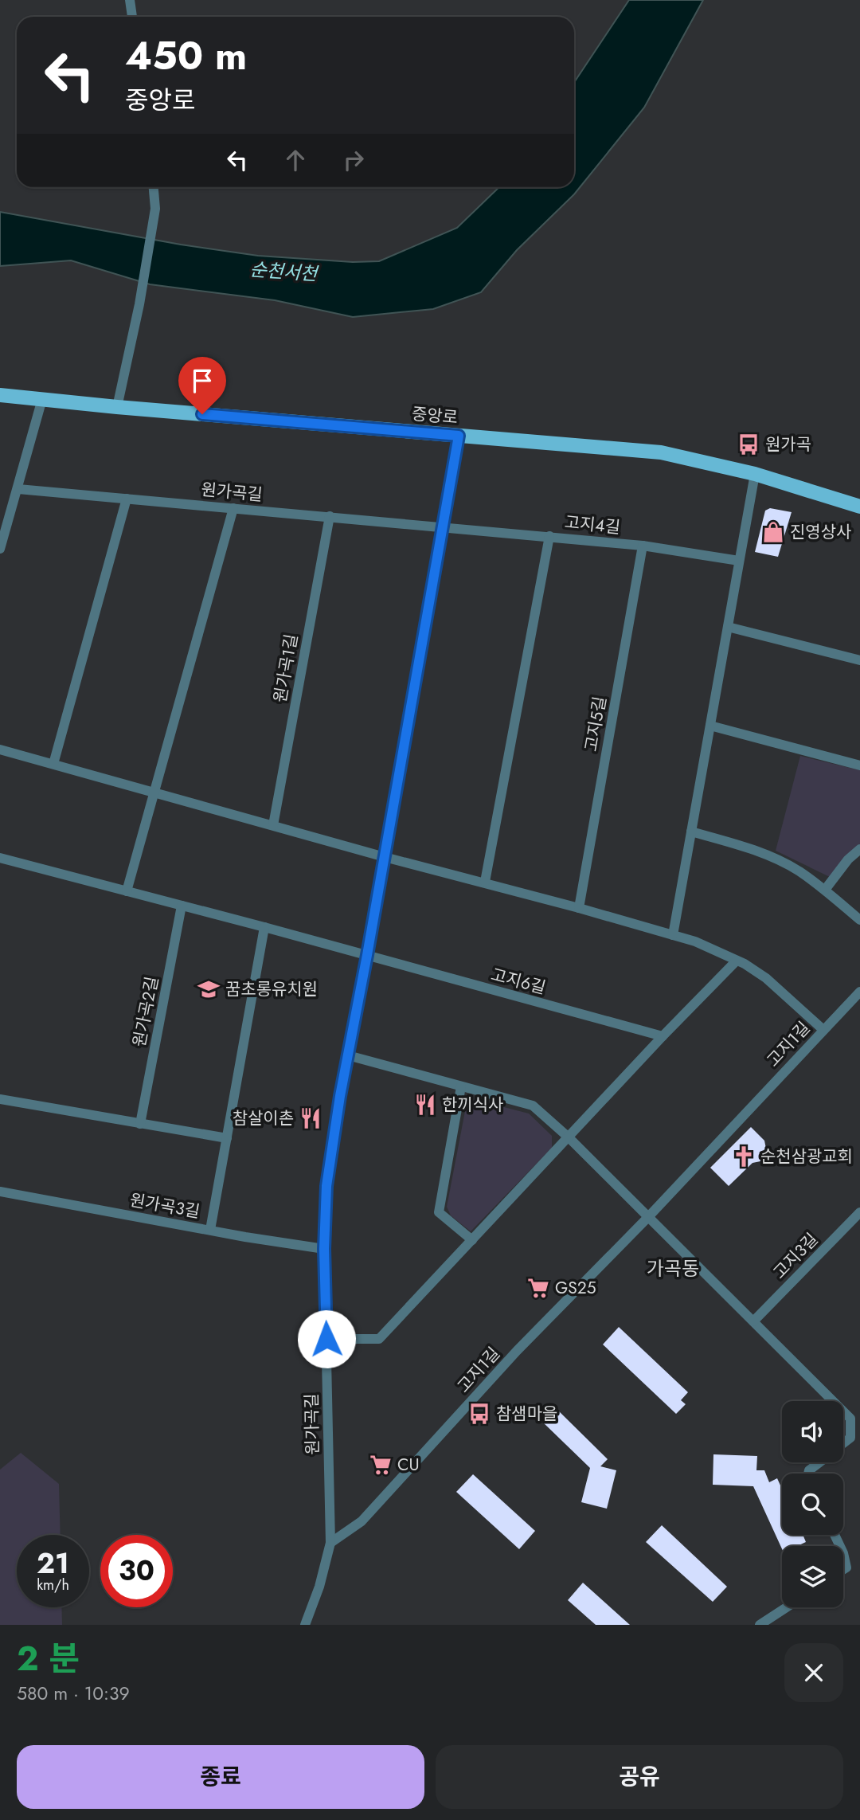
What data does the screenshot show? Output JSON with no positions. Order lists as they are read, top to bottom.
{
  "streets": {
    "main road": ["중앙로"],
    "street": [
      "원가곡길",
      "고지4길",
      "원가곡1길",
      "고지5길",
      "고지6길",
      "원가곡2길",
      "고지1길",
      "원가곡3길",
      "고지3길"
    ]
  },
  "crossings": [
    ["중앙로", "원가곡길"],
    ["원가곡길", "고지4길"],
    ["원가곡길", "원가곡1길"],
    ["원가곡길", "고지6길"],
    ["원가곡길", "고지1길"],
    ["원가곡길", "원가곡3길"],
    ["고지4길", "고지5길"]
  ],
  "districts": ["가곡동"],
  "water": ["순천서천"],
  "places": {
    "bus stop": ["원가곡", "참샘마을"],
    "shop": ["진영상사"],
    "school or university": ["꿈초롱유치원"],
    "restaurant": ["한끼식사", "참살이촌"],
    "church": ["순천삼광교회"],
    "supermarket": ["GS25", "CU"]
  },
  "page": {
    "turn": ["450 m", "중앙로"],
    "speed": "21 km/h",
    "limit": "30",
    "heading": ["2 분", "580 m · 10:39"],
    "buttons": ["종료", "공유"]
  }
}
